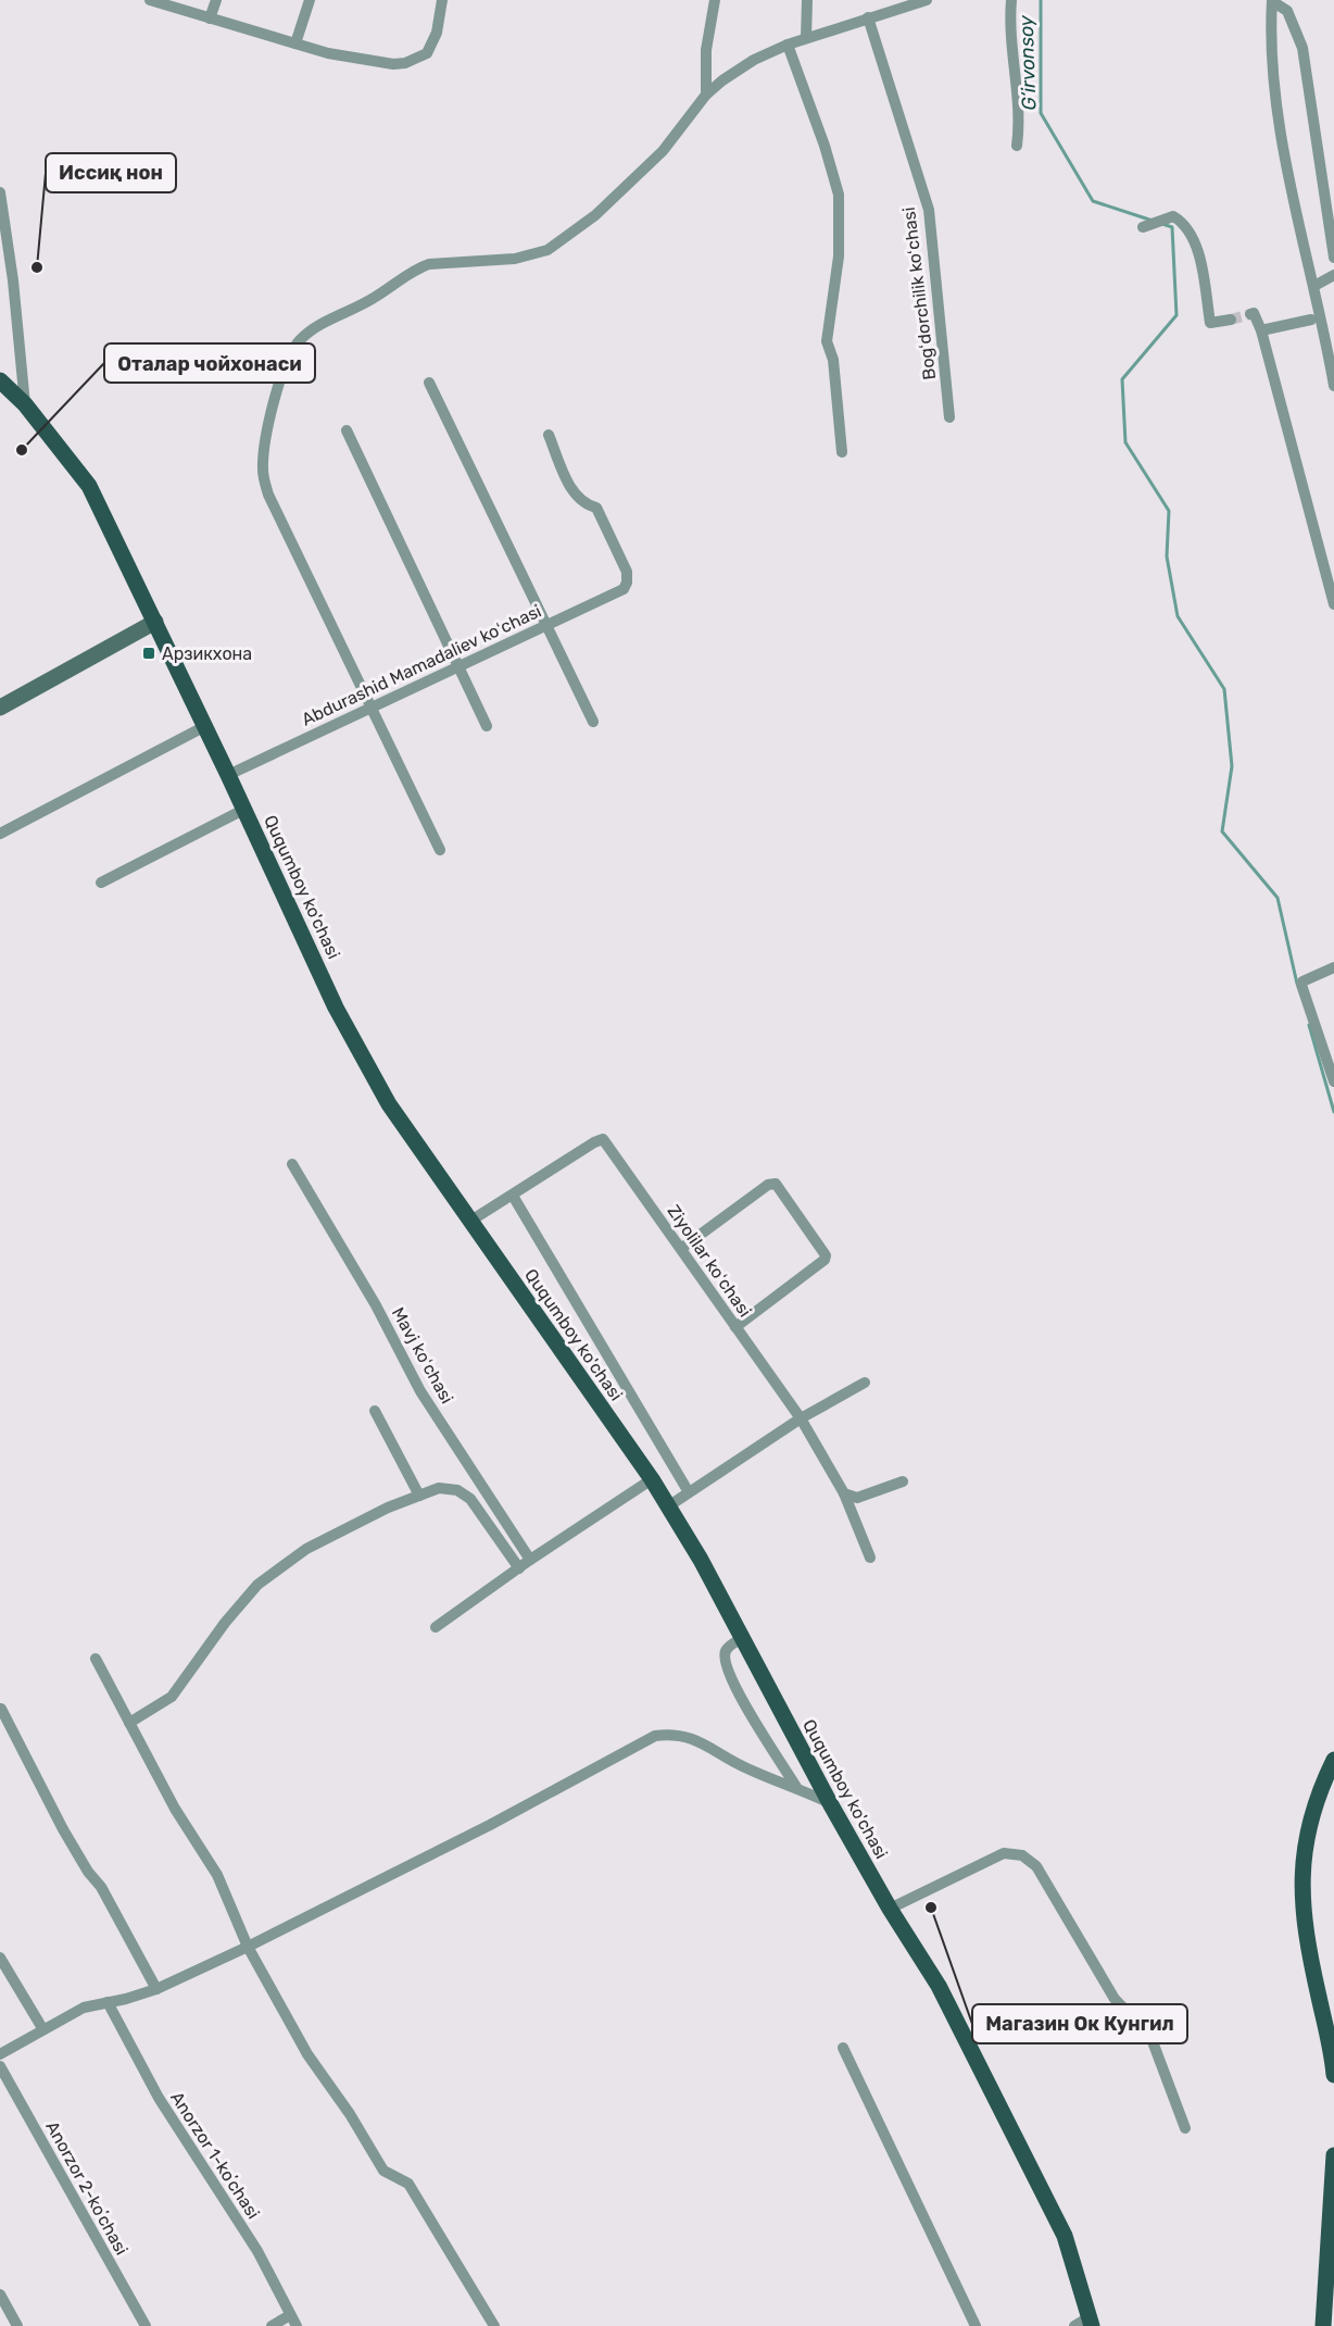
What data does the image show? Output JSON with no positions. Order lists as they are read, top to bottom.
{
  "streets": {
    "main road": ["Ququmboy ko'chasi"],
    "street": [
      "Bogʻdorchilik koʻchasi",
      "Abdurashid Mamadaliev koʻchasi",
      "Ziyolilar koʻchasi",
      "Mavj koʻchasi",
      "Аnorzor 1-koʼchasi",
      "Аnorzor 2-koʼchasi"
    ]
  },
  "crossings": [
    ["Abdurashid Mamadaliev koʻchasi", "Ququmboy ko'chasi"]
  ],
  "water": ["G‘irvonsoy"],
  "places": {
    "other": ["Иссиқ нон", "Оталар чойхонаси", "Магазин Ок Кунгил"],
    "transit": ["Арзикхона"]
  }
}
